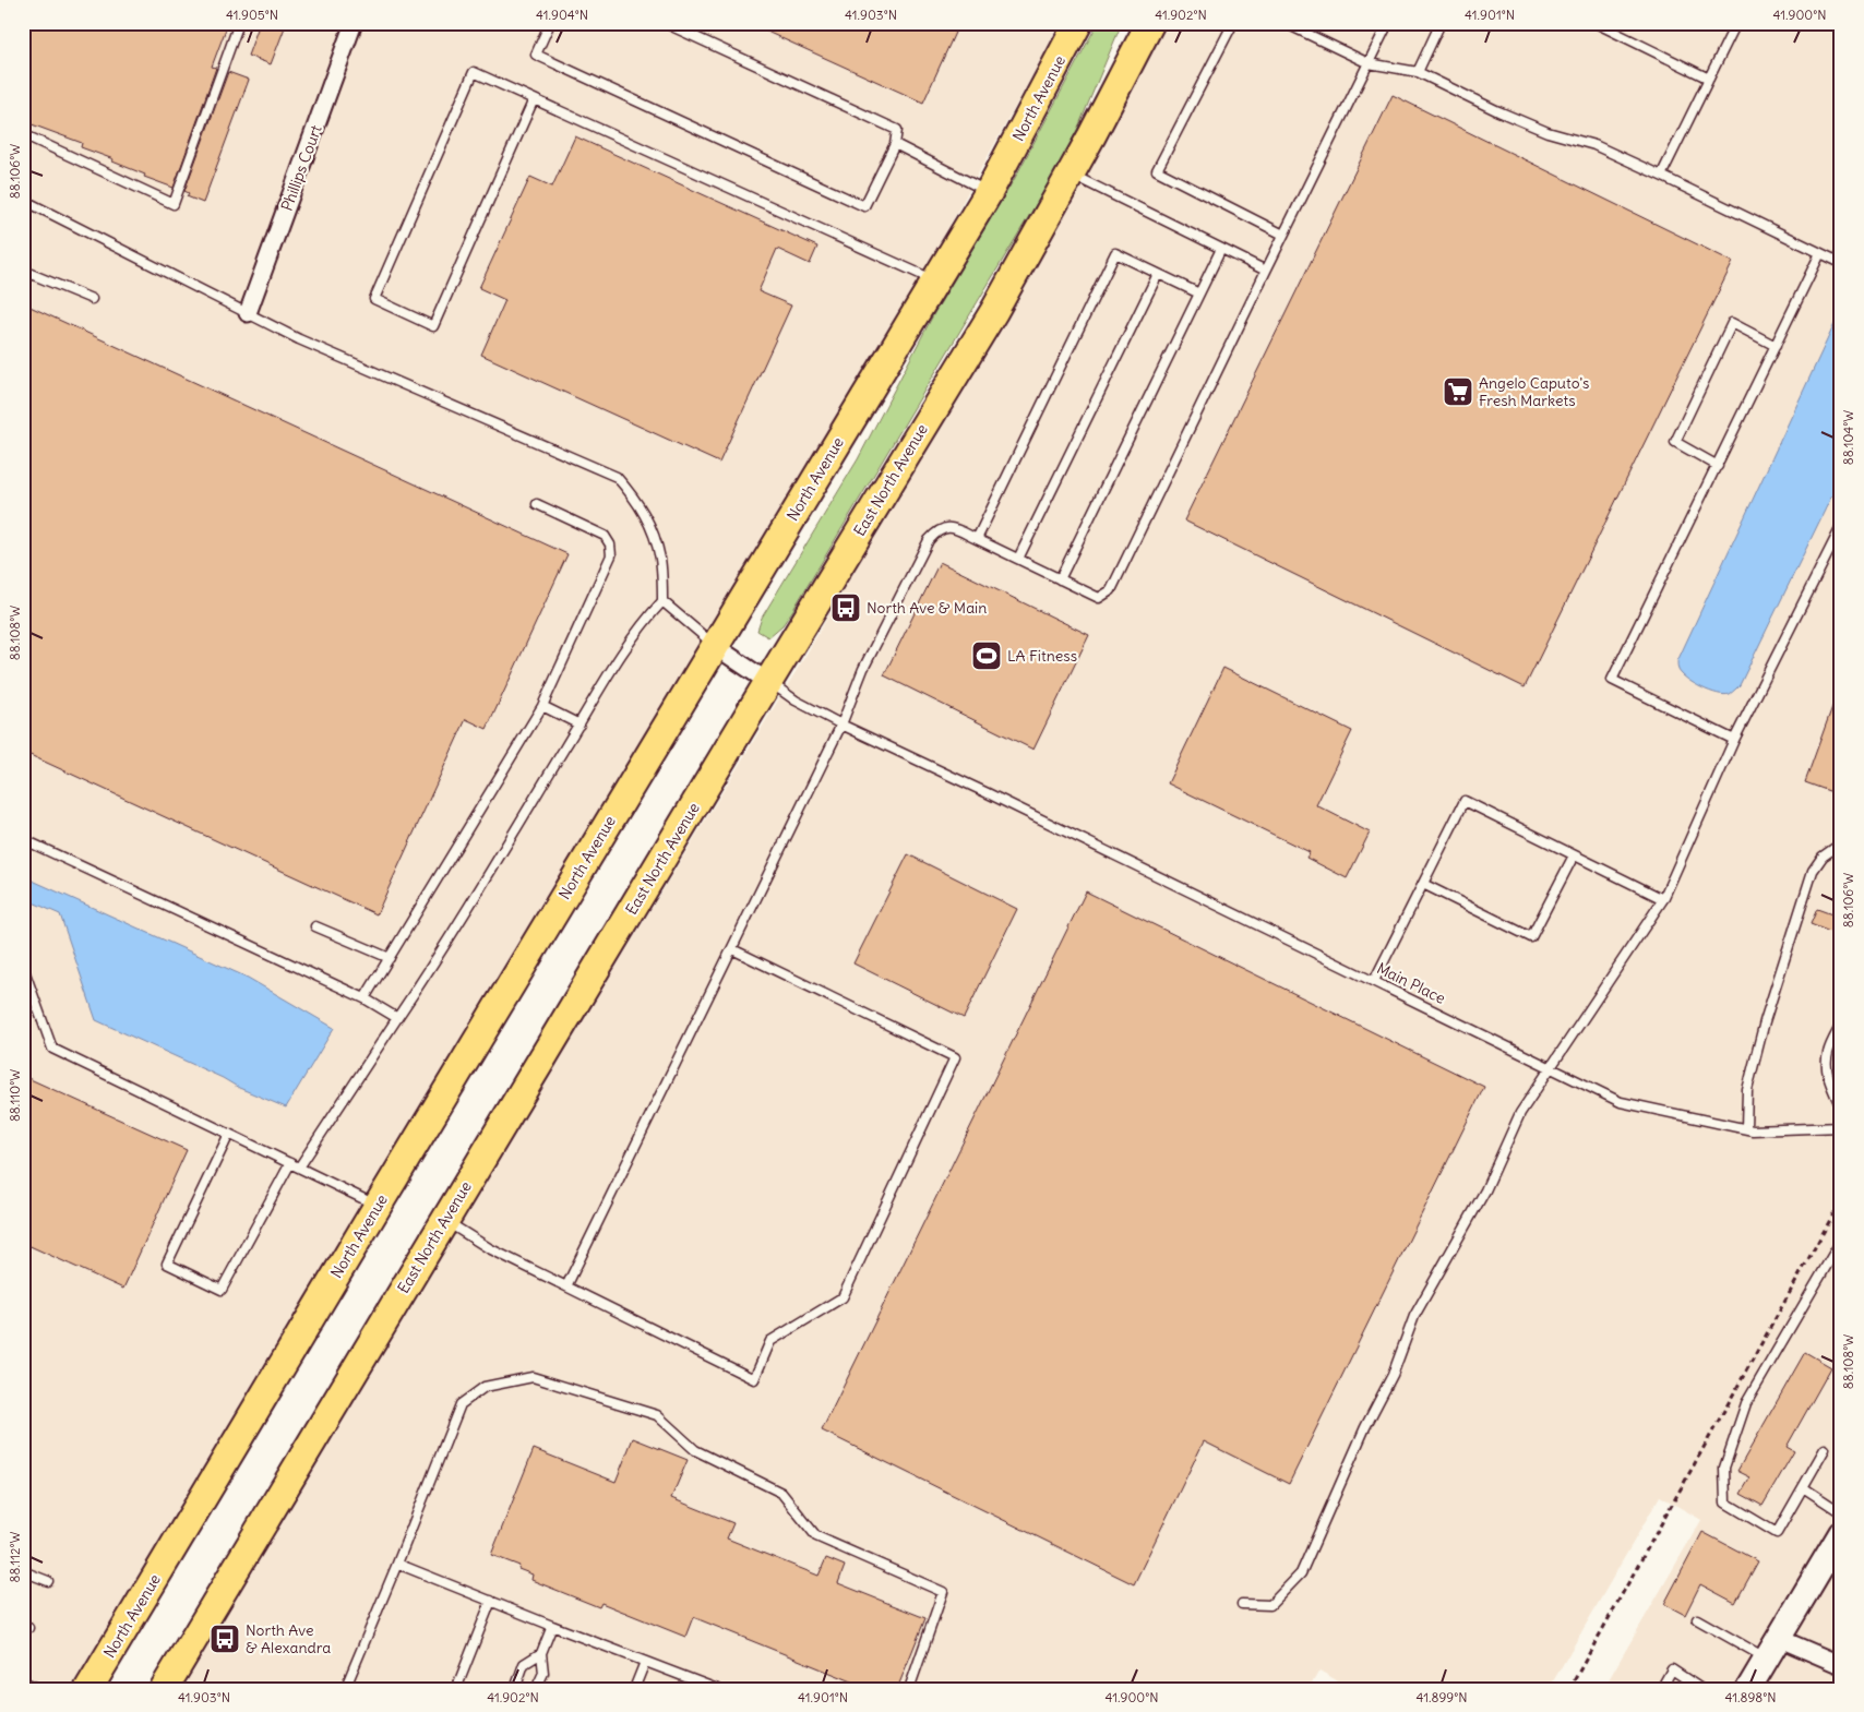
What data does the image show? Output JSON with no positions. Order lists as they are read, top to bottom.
{
  "streets": {
    "main road": ["North Avenue", "East North Avenue"],
    "street": ["Phillips Court"],
    "lane": ["Main Place"]
  },
  "crossings": [
    ["East North Avenue", "Main Place"]
  ],
  "places": {
    "supermarket": ["Angelo Caputo's Fresh Markets"],
    "bus stop": ["North Ave & Main", "North Ave & Alexandra"],
    "sports": ["LA Fitness"]
  },
  "coordinates": [
    "41.905°N",
    "41.904°N",
    "41.903°N",
    "41.902°N",
    "41.901°N",
    "41.900°N",
    "88.106°W",
    "88.104°W",
    "88.108°W",
    "88.110°W",
    "88.112°W",
    "41.899°N",
    "41.898°N"
  ]
}
